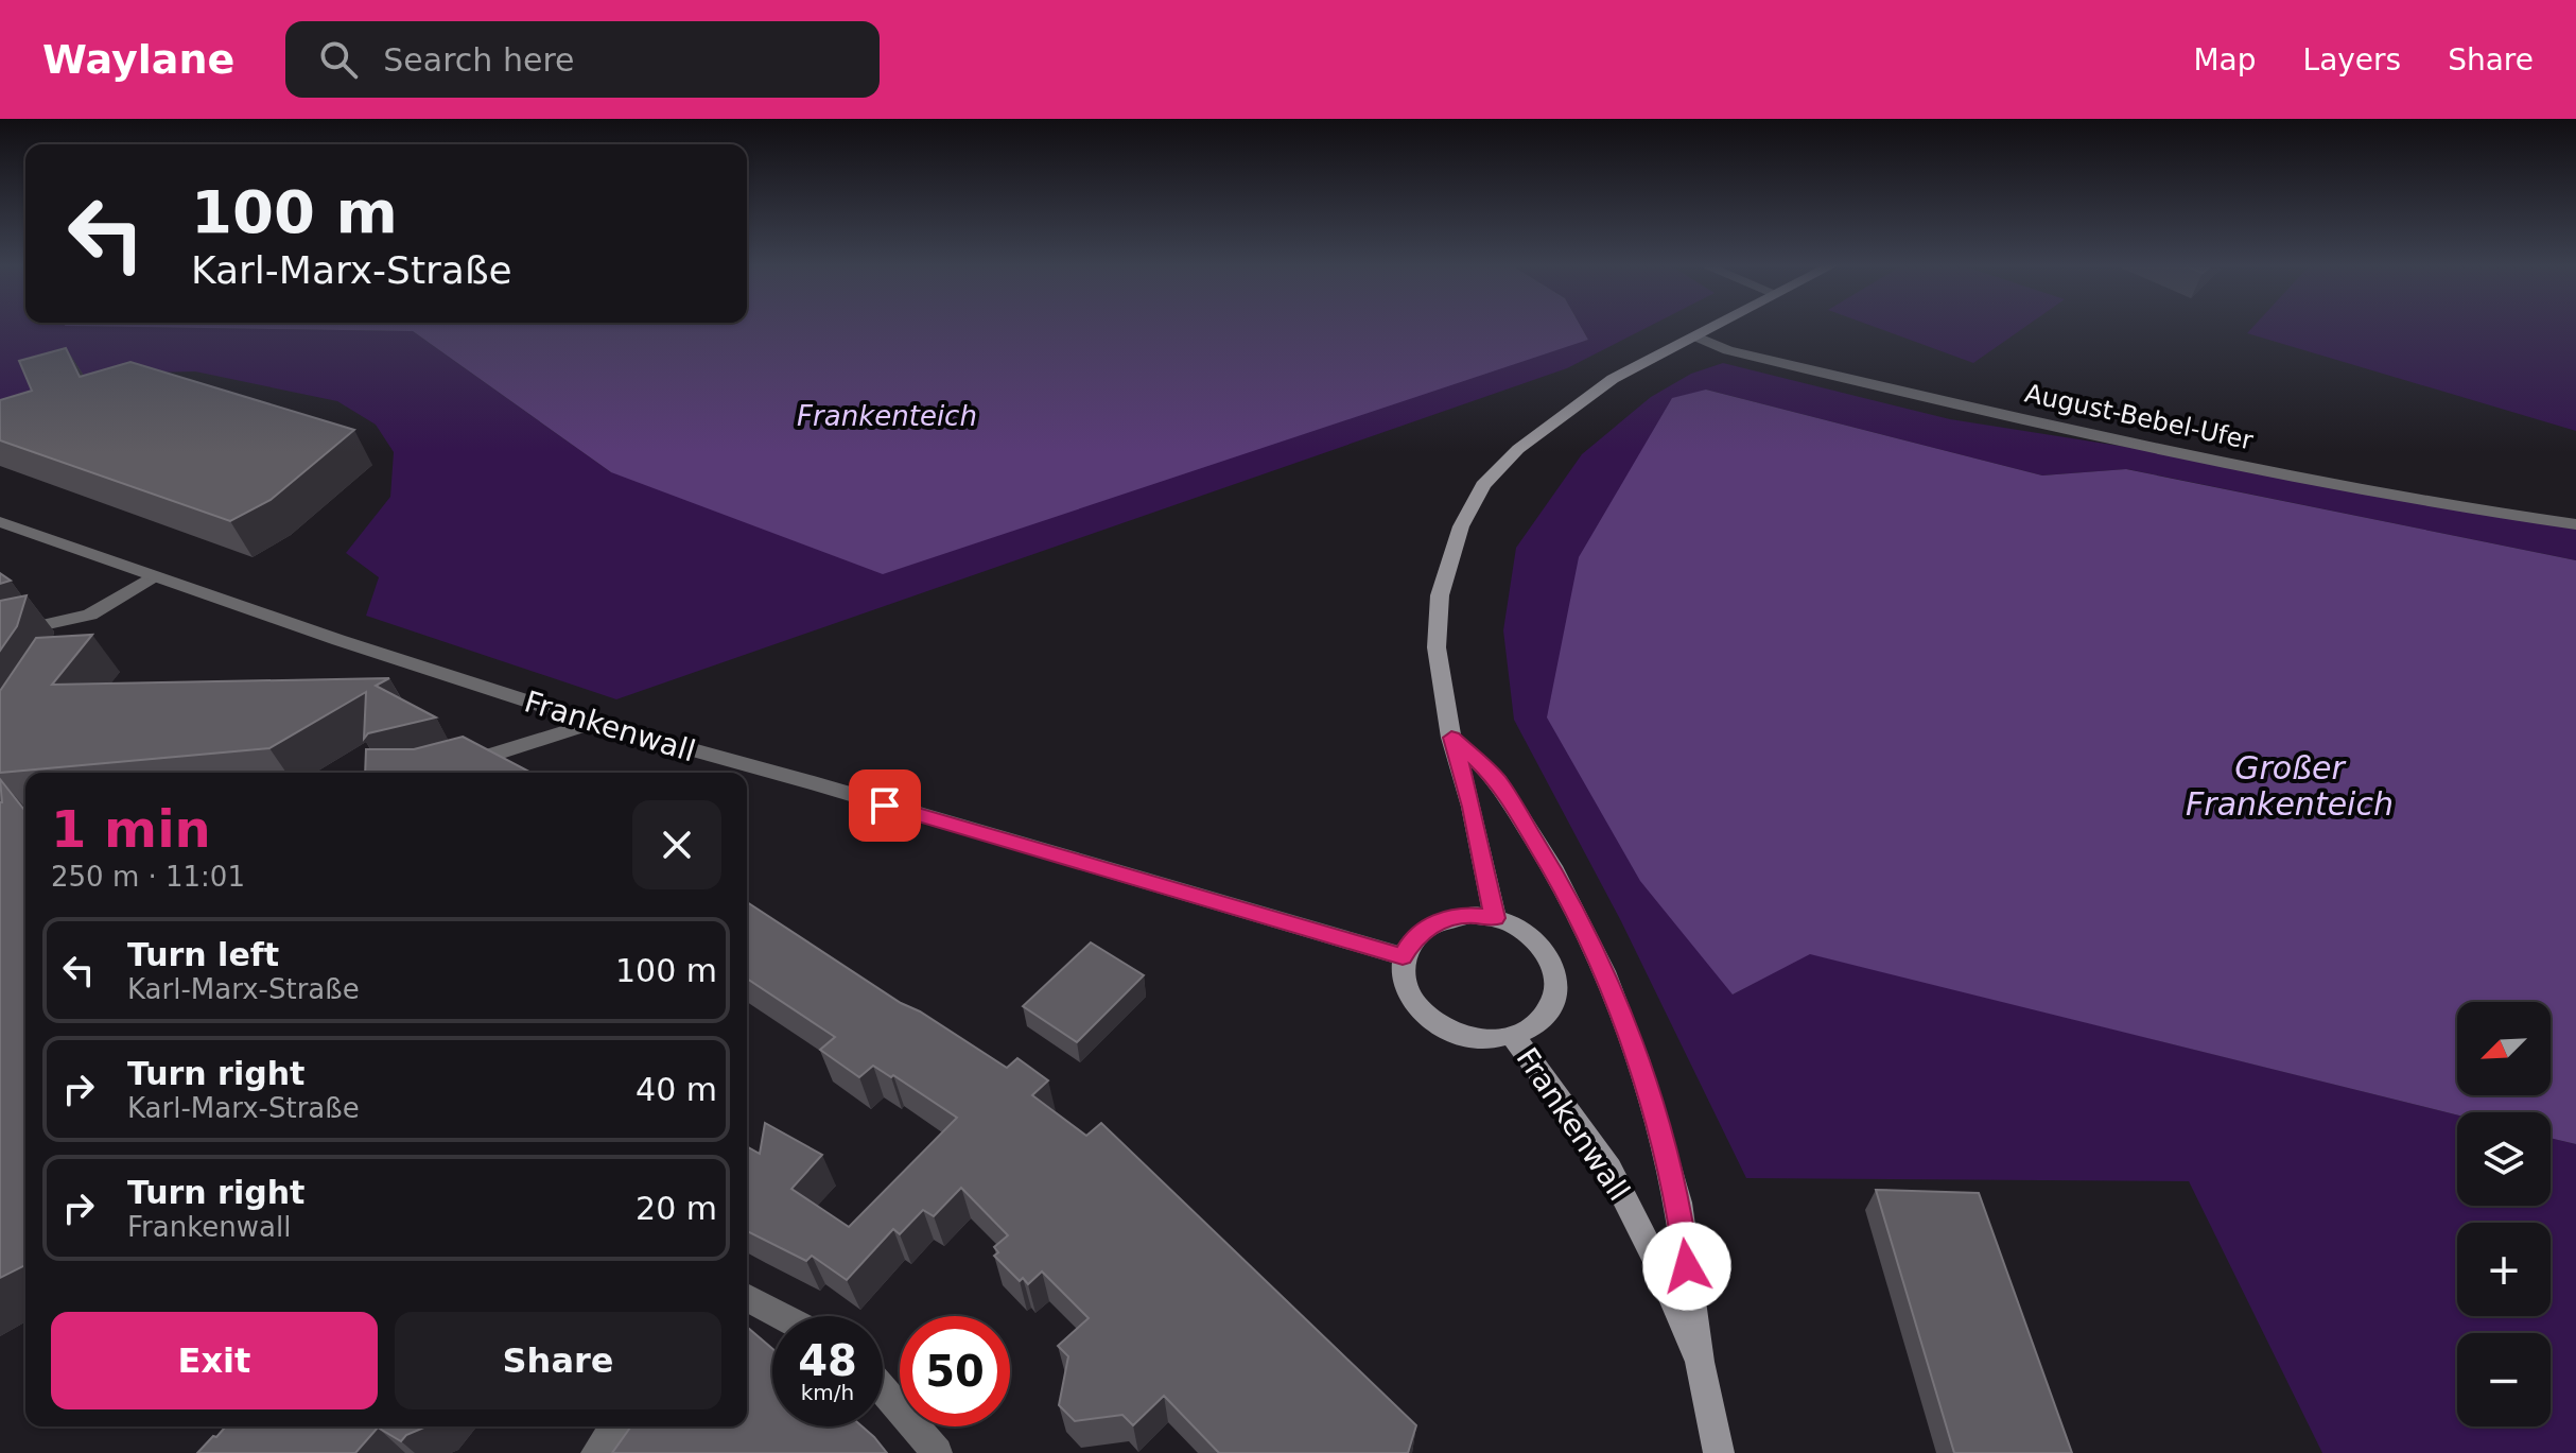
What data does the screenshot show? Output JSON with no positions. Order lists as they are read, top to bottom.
{
  "streets": {
    "main road": ["Frankenwall"],
    "street": ["August-Bebel-Ufer"]
  },
  "water": ["Frankenteich", "Großer Frankenteich"],
  "north": "bottom left",
  "page": {
    "header": "Waylane",
    "search": "Search here",
    "nav": ["Map", "Layers", "Share"],
    "turn": ["100 m", "Karl-Marx-Straße"],
    "heading": ["1 min", "250 m · 11:01"],
    "list": [
      {
        "name": "Turn left",
        "note": "Karl-Marx-Straße",
        "value": "100 m"
      },
      {
        "name": "Turn right",
        "note": "Karl-Marx-Straße",
        "value": "40 m"
      },
      {
        "name": "Turn right",
        "note": "Frankenwall",
        "value": "20 m"
      }
    ],
    "map_buttons": ["+", "−"],
    "buttons": ["Exit", "Share"],
    "speed": "48 km/h",
    "limit": "50"
  }
}
